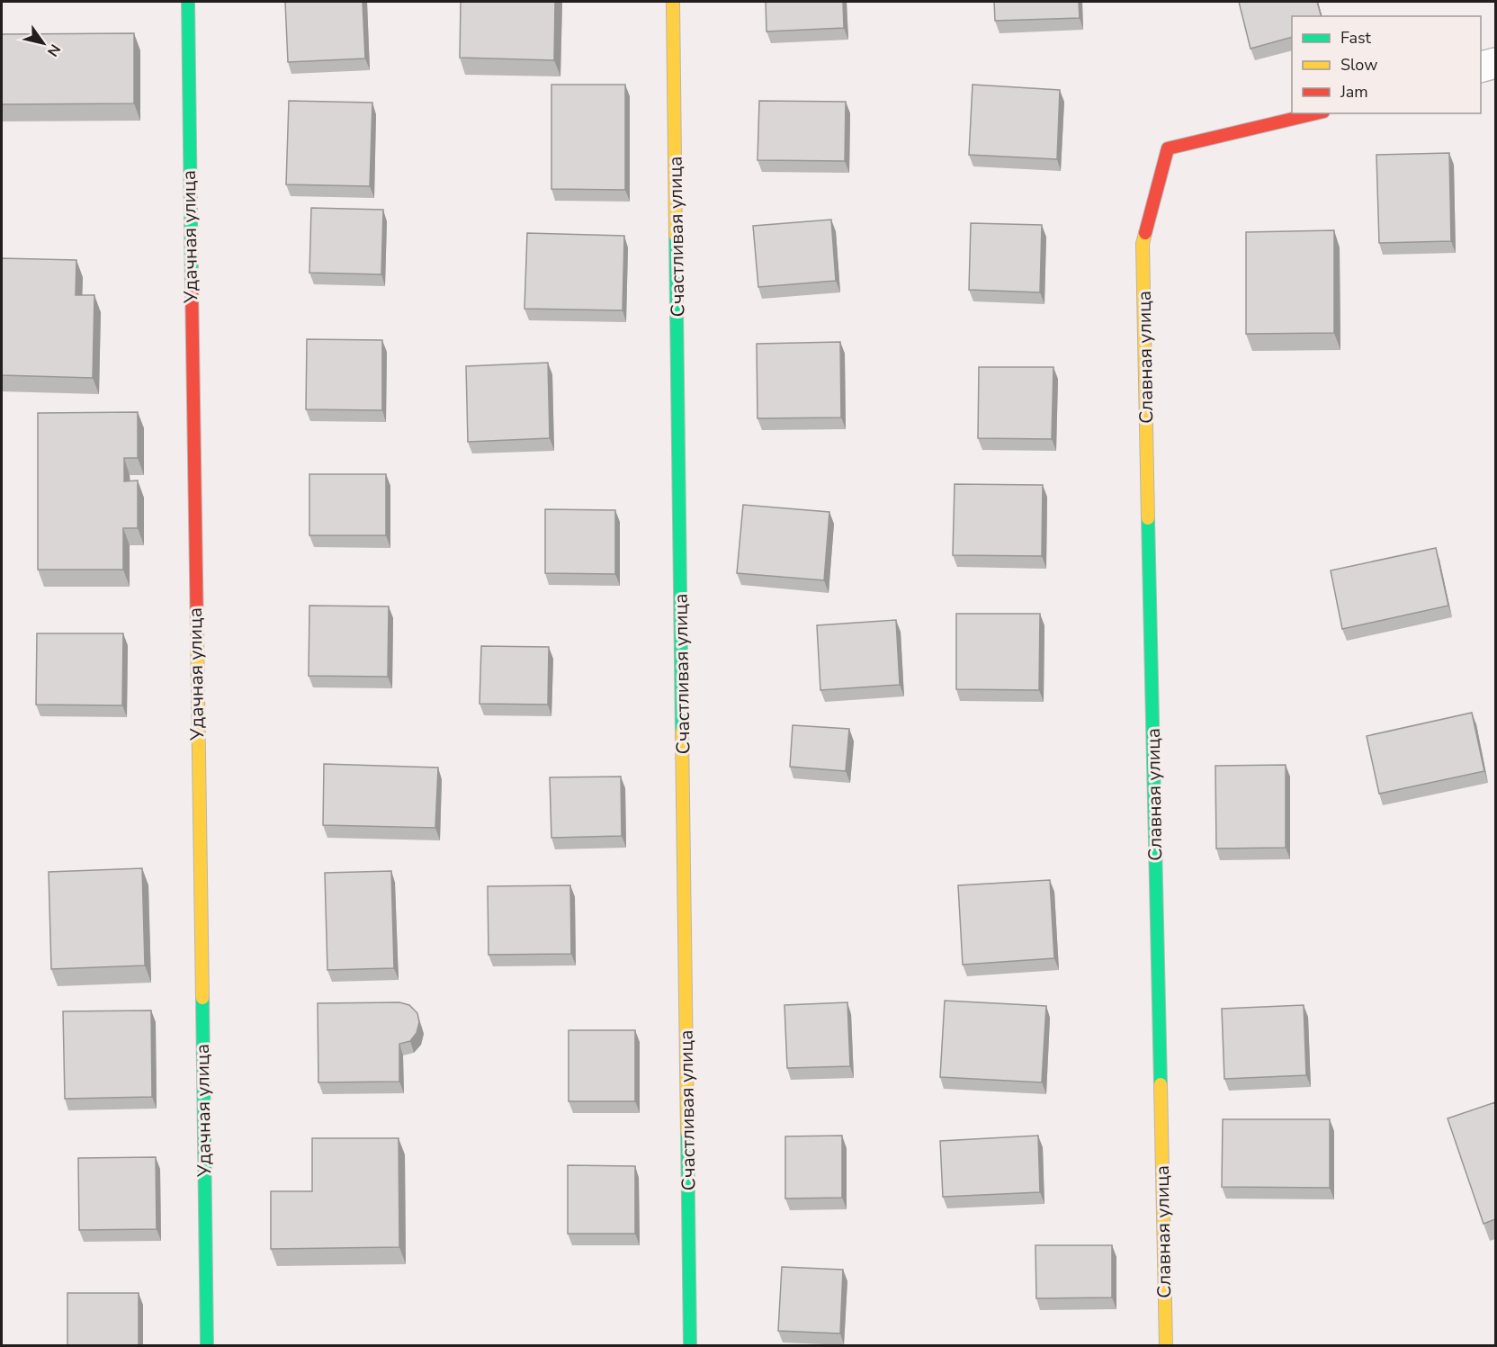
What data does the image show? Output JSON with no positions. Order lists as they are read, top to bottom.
{
  "streets": {
    "street": ["Удачная улица", "Счастливая улица", "Славная улица"]
  },
  "legend": ["Fast", "Slow", "Jam"],
  "north": "bottom right"
}
